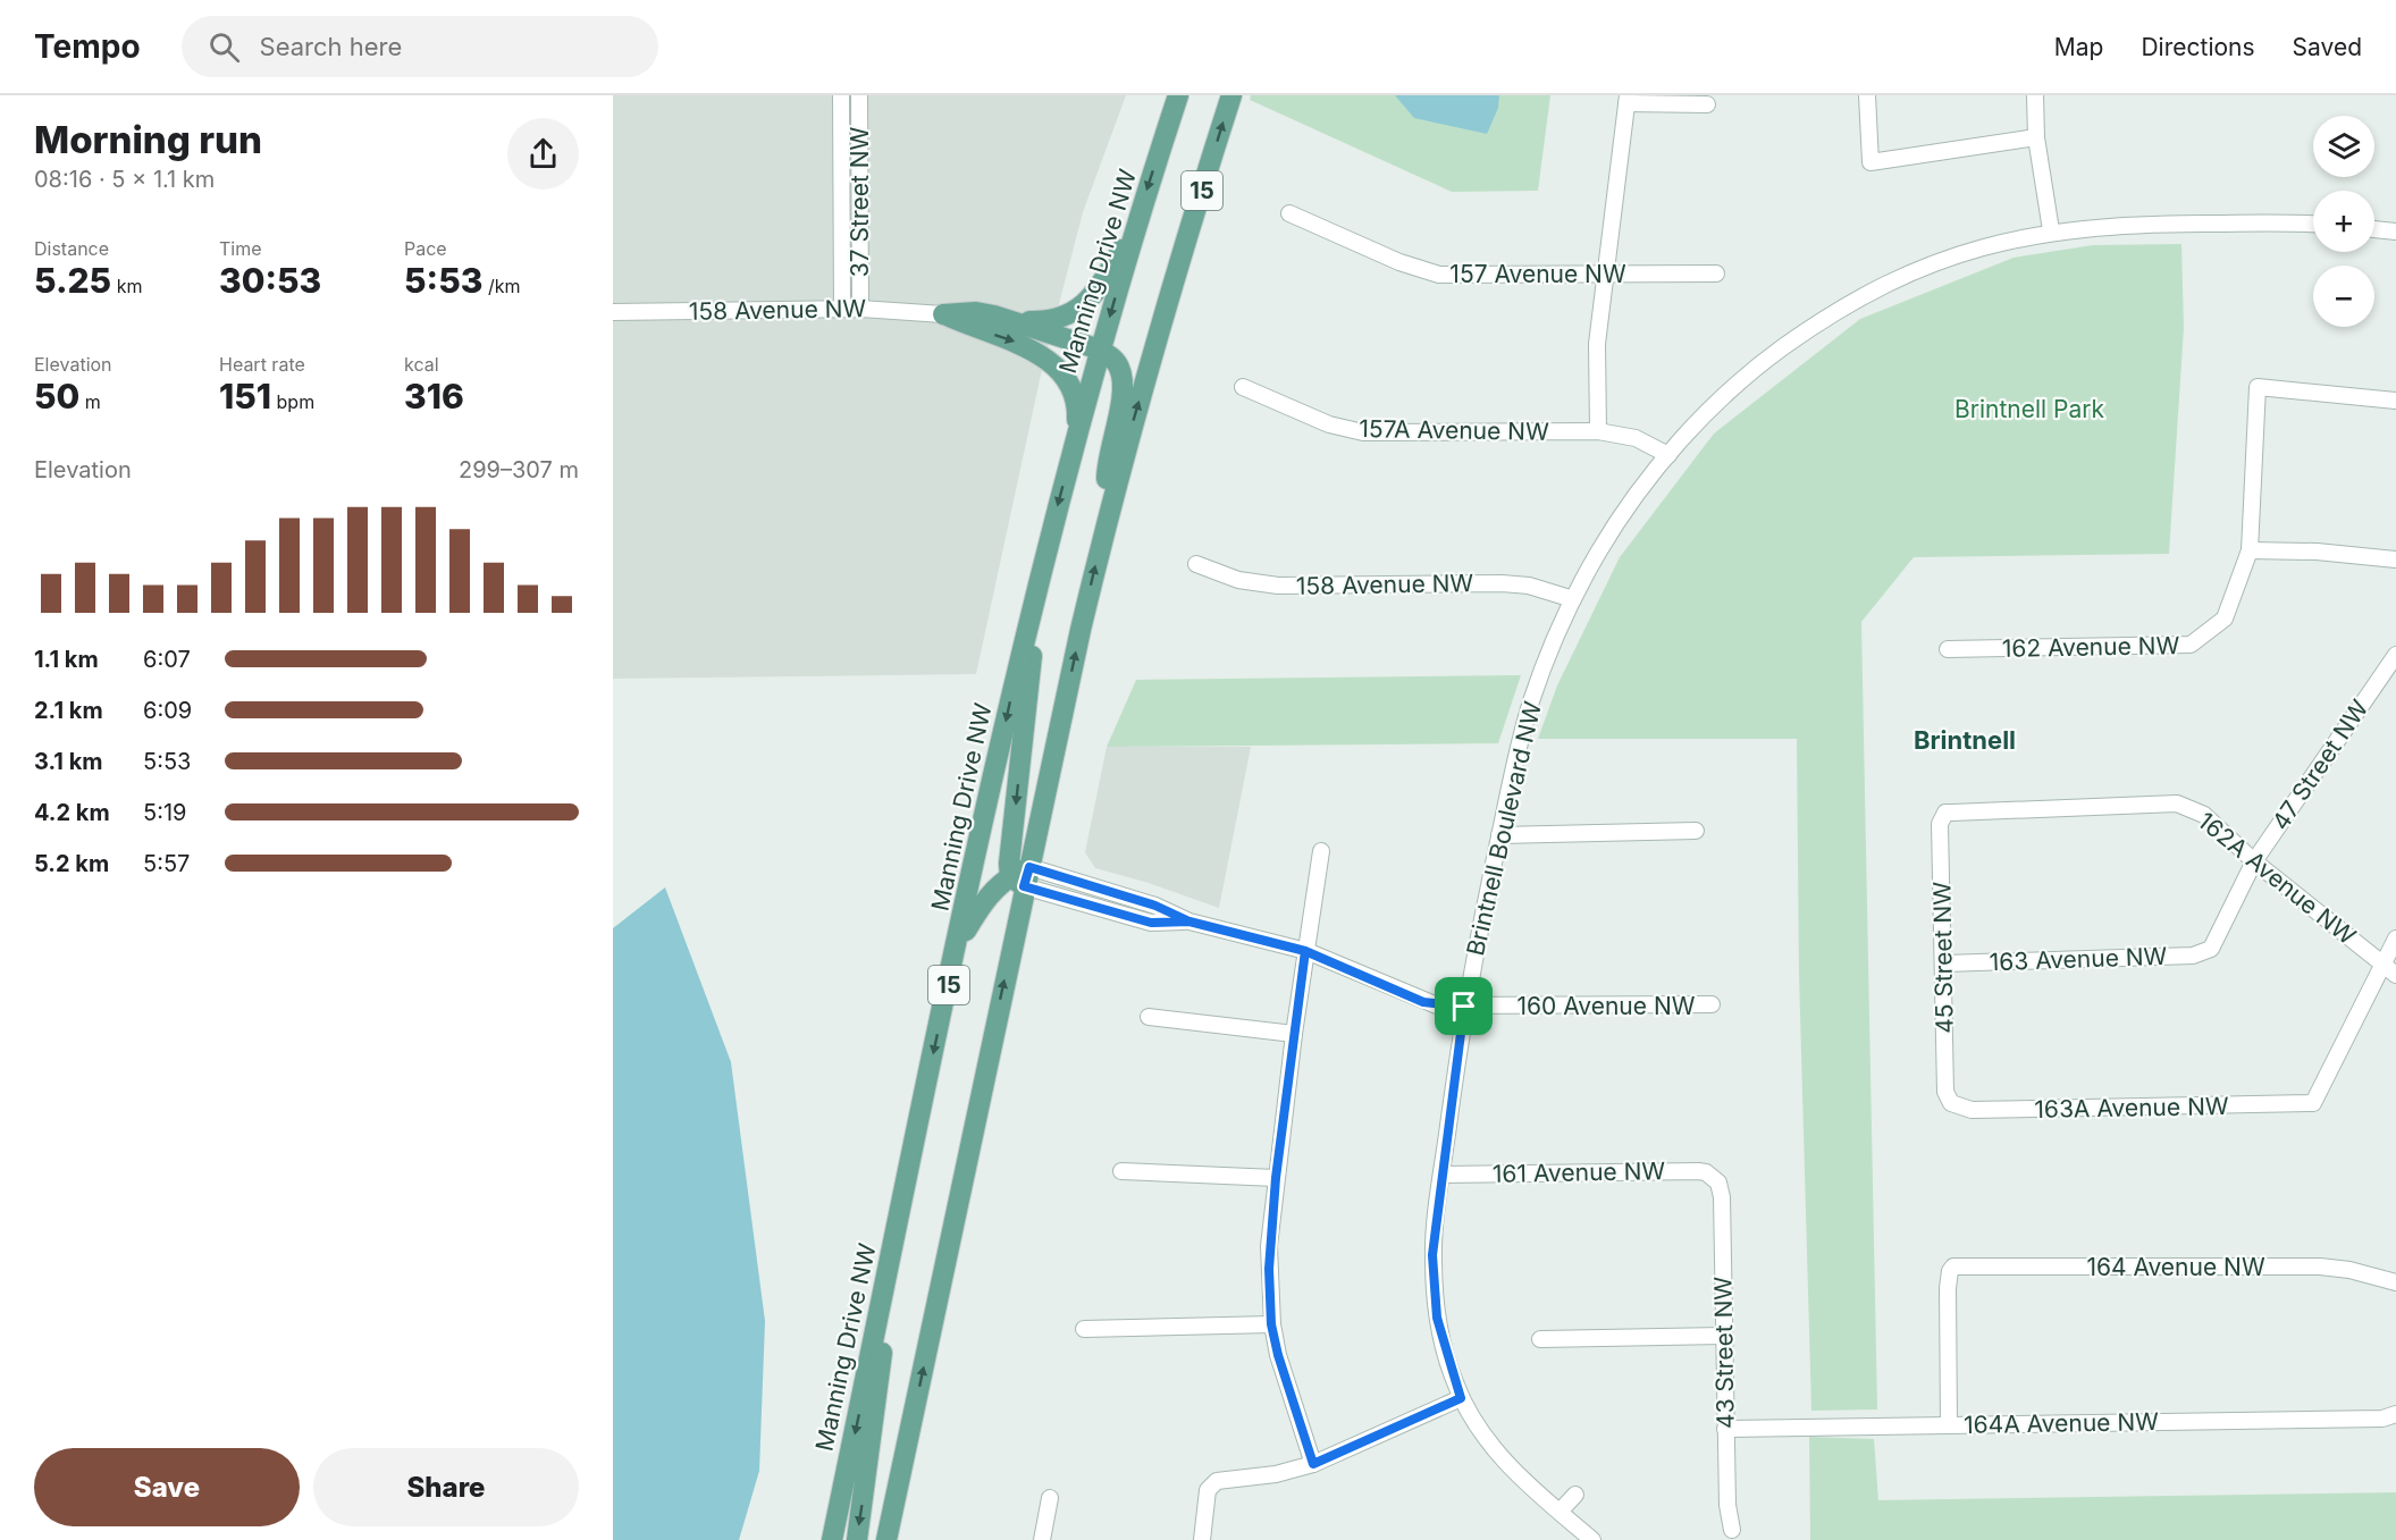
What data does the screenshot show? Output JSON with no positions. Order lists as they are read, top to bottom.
{
  "streets": {
    "main road": ["15", "Manning Drive NW"],
    "street": [
      "37 Street NW",
      "157 Avenue NW",
      "158 Avenue NW",
      "157A Avenue NW",
      "162 Avenue NW",
      "47 Street NW",
      "Brintnell Boulevard NW",
      "162A Avenue NW",
      "45 Street NW",
      "163 Avenue NW",
      "160 Avenue NW",
      "163A Avenue NW",
      "161 Avenue NW",
      "164 Avenue NW",
      "43 Street NW",
      "164A Avenue NW"
    ]
  },
  "crossings": [
    ["15", "160 Avenue NW"],
    ["37 Street NW", "158 Avenue NW"],
    ["158 Avenue NW", "Brintnell Boulevard NW"],
    ["157A Avenue NW", "Brintnell Boulevard NW"],
    ["47 Street NW", "162A Avenue NW"],
    ["47 Street NW", "163 Avenue NW"],
    ["Brintnell Boulevard NW", "160 Avenue NW"],
    ["Brintnell Boulevard NW", "161 Avenue NW"],
    ["162A Avenue NW", "45 Street NW"],
    ["162A Avenue NW", "163A Avenue NW"],
    ["45 Street NW", "163 Avenue NW"],
    ["45 Street NW", "163A Avenue NW"],
    ["161 Avenue NW", "43 Street NW"],
    ["164 Avenue NW", "164A Avenue NW"],
    ["43 Street NW", "164A Avenue NW"]
  ],
  "districts": ["Brintnell"],
  "parks": ["Brintnell Park"],
  "page": {
    "header": "Tempo",
    "search": "Search here",
    "nav": ["Map", "Directions", "Saved"],
    "heading": ["Morning run", "08:16 · 5 × 1.1 km"],
    "map_buttons": ["+", "−"],
    "stats": [
      ["Distance", "5.25 km"],
      ["Time", "30:53"],
      ["Pace", "5:53 /km"],
      ["Elevation", "50 m"],
      ["Heart rate", "151 bpm"],
      ["kcal", "316"]
    ],
    "chart": ["Elevation", "299–307 m"],
    "list": [
      {
        "name": "1.1 km",
        "note": "6:07"
      },
      {
        "name": "2.1 km",
        "note": "6:09"
      },
      {
        "name": "3.1 km",
        "note": "5:53"
      },
      {
        "name": "4.2 km",
        "note": "5:19"
      },
      {
        "name": "5.2 km",
        "note": "5:57"
      }
    ],
    "buttons": ["Save", "Share"]
  }
}
